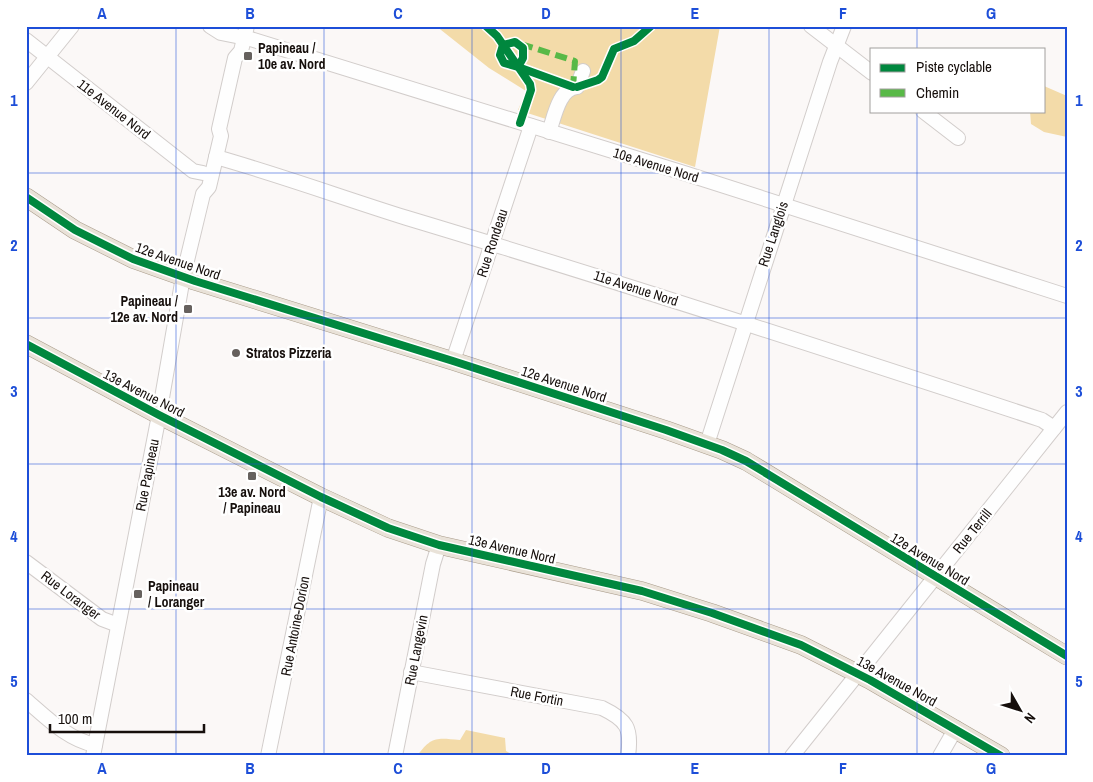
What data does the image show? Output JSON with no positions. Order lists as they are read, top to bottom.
{
  "streets": {
    "main road": ["12e Avenue Nord", "13e Avenue Nord"],
    "street": [
      "11e Avenue Nord",
      "10e Avenue Nord",
      "Rue Langlois",
      "Rue Rondeau",
      "Rue Papineau",
      "Rue Terrill",
      "Rue Loranger",
      "Rue Antoine-Dorion",
      "Rue Langevin",
      "Rue Fortin"
    ]
  },
  "crossings": [
    ["11e Avenue Nord", "Rue Langlois"],
    ["11e Avenue Nord", "Rue Rondeau"],
    ["11e Avenue Nord", "Rue Papineau"],
    ["11e Avenue Nord", "Rue Terrill"],
    ["10e Avenue Nord", "Rue Langlois"],
    ["10e Avenue Nord", "Rue Rondeau"],
    ["10e Avenue Nord", "Rue Papineau"],
    ["Rue Langlois", "12e Avenue Nord"],
    ["Rue Rondeau", "12e Avenue Nord"],
    ["12e Avenue Nord", "Rue Papineau"],
    ["12e Avenue Nord", "Rue Terrill"],
    ["13e Avenue Nord", "Rue Papineau"],
    ["13e Avenue Nord", "Rue Terrill"],
    ["13e Avenue Nord", "Rue Antoine-Dorion"],
    ["13e Avenue Nord", "Rue Langevin"],
    ["Rue Papineau", "Rue Loranger"],
    ["Rue Langevin", "Rue Fortin"]
  ],
  "places": {
    "transit": [
      "Papineau / 10e av. Nord",
      "Papineau / 12e av. Nord",
      "13e av. Nord / Papineau",
      "Papineau / Loranger"
    ],
    "other": ["Stratos Pizzeria"]
  },
  "legend": ["Piste cyclable", "Chemin"],
  "scale_bar": "100 m",
  "north": "bottom right",
  "grid": {
    "columns": [
      "A",
      "B",
      "C",
      "D",
      "E",
      "F",
      "G"
    ],
    "rows": [
      "1",
      "2",
      "3",
      "4",
      "5"
    ]
  }
}
